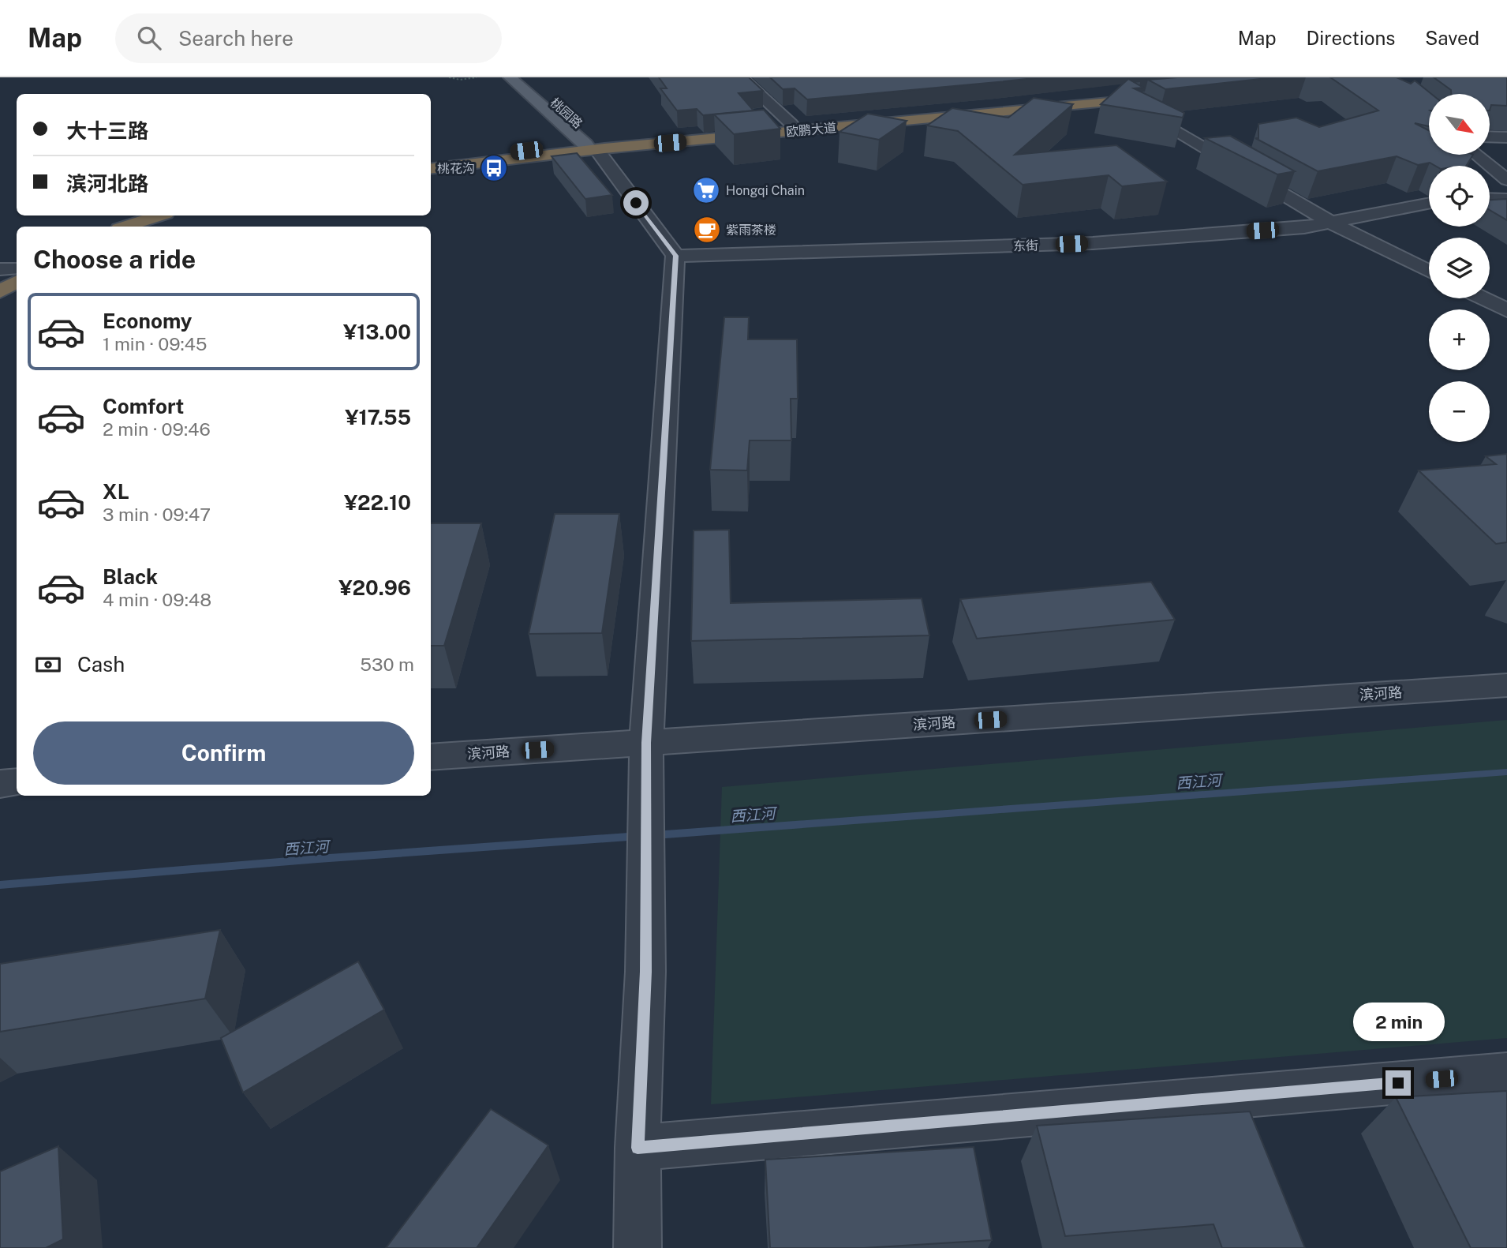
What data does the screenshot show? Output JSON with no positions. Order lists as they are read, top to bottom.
{
  "streets": {
    "highway": ["欧鹏大道"],
    "main road": ["桃园路"],
    "street": ["东街", "滨河路"]
  },
  "crossings": [
    ["桃园路", "欧鹏大道"]
  ],
  "water": ["西江河"],
  "places": {
    "bus stop": ["桃花沟"],
    "supermarket": ["Hongqi Chain"],
    "cafe": ["紫雨茶楼"]
  },
  "north": "bottom right",
  "page": {
    "header": "Map",
    "search": "Search here",
    "nav": ["Map", "Directions", "Saved"],
    "map_buttons": ["+", "−"],
    "banner": ["大十三路", "滨河北路"],
    "heading": "Choose a ride",
    "list": [
      {
        "name": "Economy",
        "note": "1 min · 09:45",
        "value": "¥13.00"
      },
      {
        "name": "Comfort",
        "note": "2 min · 09:46",
        "value": "¥17.55"
      },
      {
        "name": "XL",
        "note": "3 min · 09:47",
        "value": "¥22.10"
      },
      {
        "name": "Black",
        "note": "4 min · 09:48",
        "value": "¥20.96"
      }
    ],
    "pay": ["Cash", "530 m"],
    "buttons": "Confirm",
    "bubble": "2 min"
  }
}
